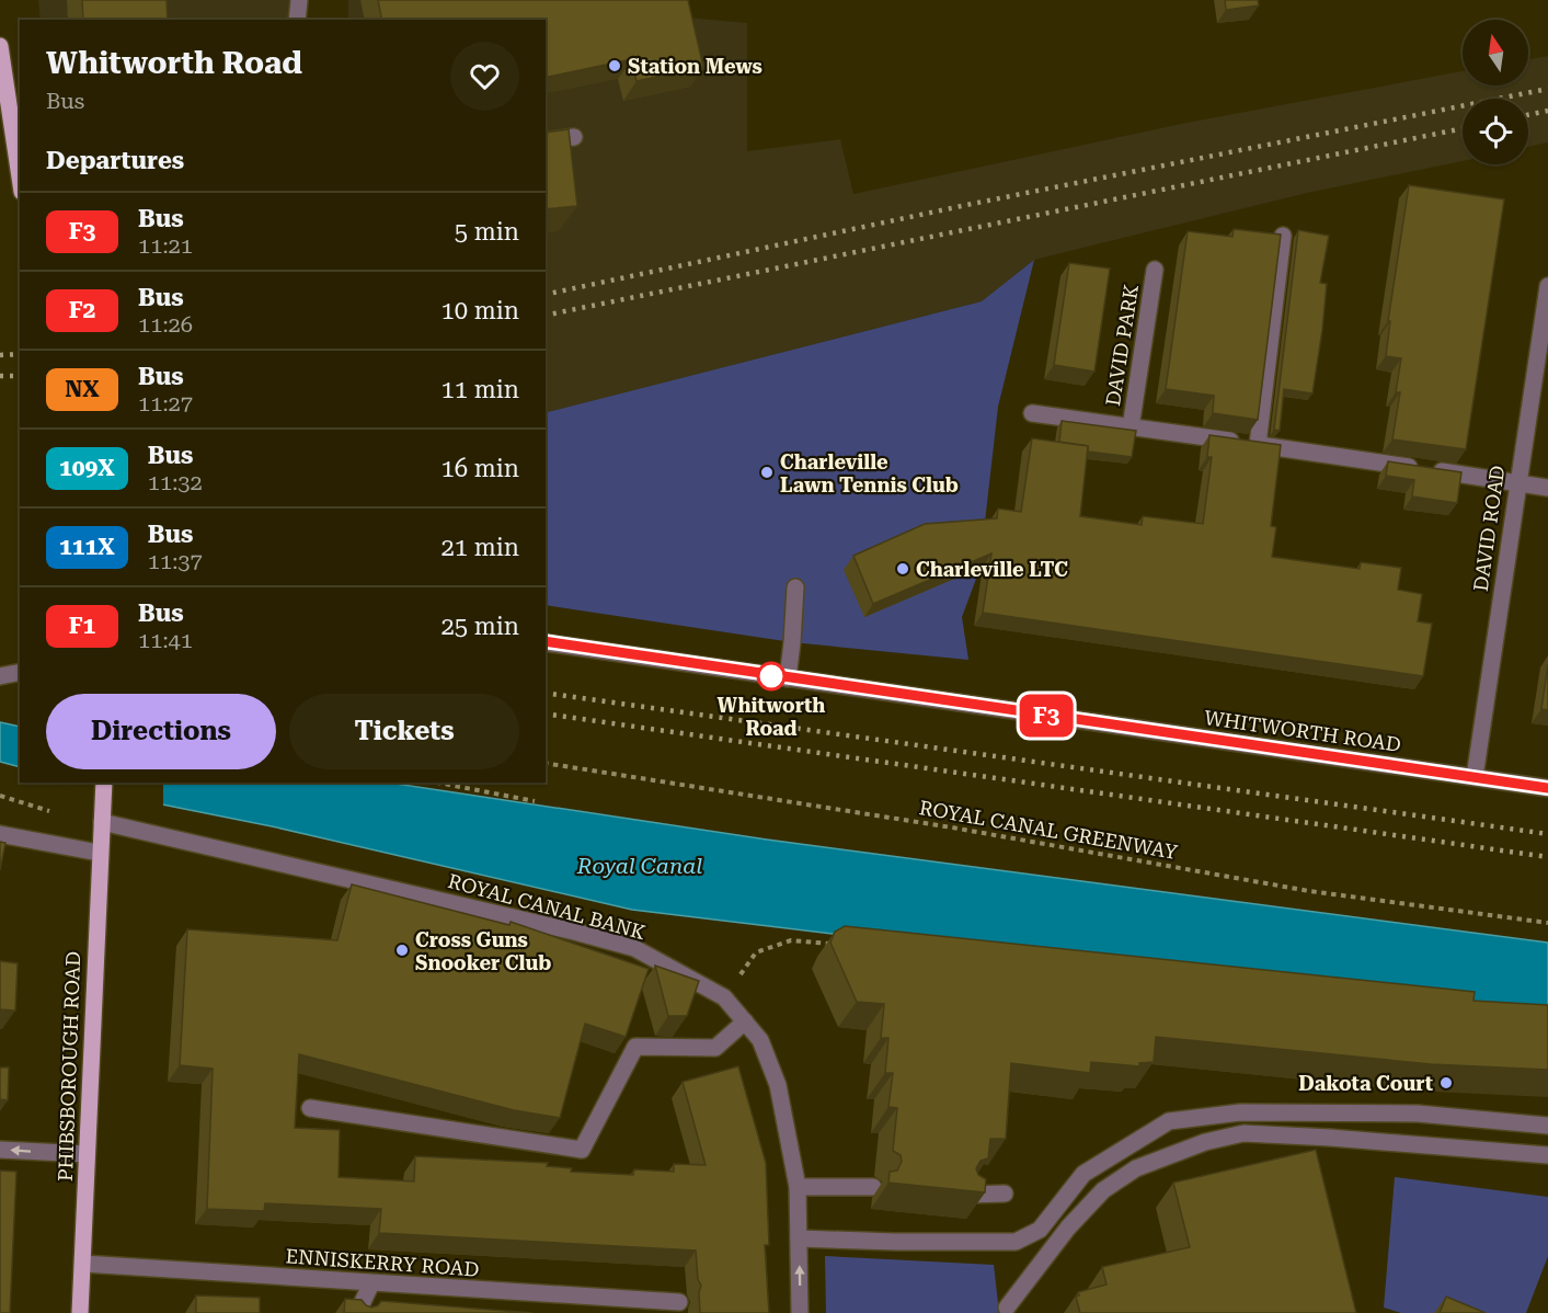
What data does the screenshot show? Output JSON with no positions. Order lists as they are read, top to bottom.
{
  "streets": {
    "main road": ["PHIBSBOROUGH ROAD"],
    "street": [
      "DAVID PARK",
      "DAVID ROAD",
      "WHITWORTH ROAD",
      "ROYAL CANAL BANK",
      "ENNISKERRY ROAD"
    ],
    "path": ["ROYAL CANAL GREENWAY"]
  },
  "crossings": [
    ["DAVID PARK", "DAVID ROAD"],
    ["DAVID ROAD", "WHITWORTH ROAD"],
    ["ROYAL CANAL BANK", "PHIBSBOROUGH ROAD"],
    ["PHIBSBOROUGH ROAD", "ENNISKERRY ROAD"]
  ],
  "water": ["Royal Canal"],
  "places": [
    "Station Mews",
    "Charleville Lawn Tennis Club",
    "Charleville LTC",
    "Whitworth Road",
    "Cross Guns Snooker Club",
    "Dakota Court"
  ],
  "lines": ["bus line F3"],
  "north": "top",
  "page": {
    "on_map": "F3",
    "heading": [
      ["Whitworth Road", "Bus"],
      "Departures"
    ],
    "list": [
      {
        "mark": "F3",
        "name": "Bus",
        "note": "11:21",
        "value": "5 min"
      },
      {
        "mark": "F2",
        "name": "Bus",
        "note": "11:26",
        "value": "10 min"
      },
      {
        "mark": "NX",
        "name": "Bus",
        "note": "11:27",
        "value": "11 min"
      },
      {
        "mark": "109X",
        "name": "Bus",
        "note": "11:32",
        "value": "16 min"
      },
      {
        "mark": "111X",
        "name": "Bus",
        "note": "11:37",
        "value": "21 min"
      },
      {
        "mark": "F1",
        "name": "Bus",
        "note": "11:41",
        "value": "25 min"
      }
    ],
    "buttons": ["Directions", "Tickets"]
  }
}
